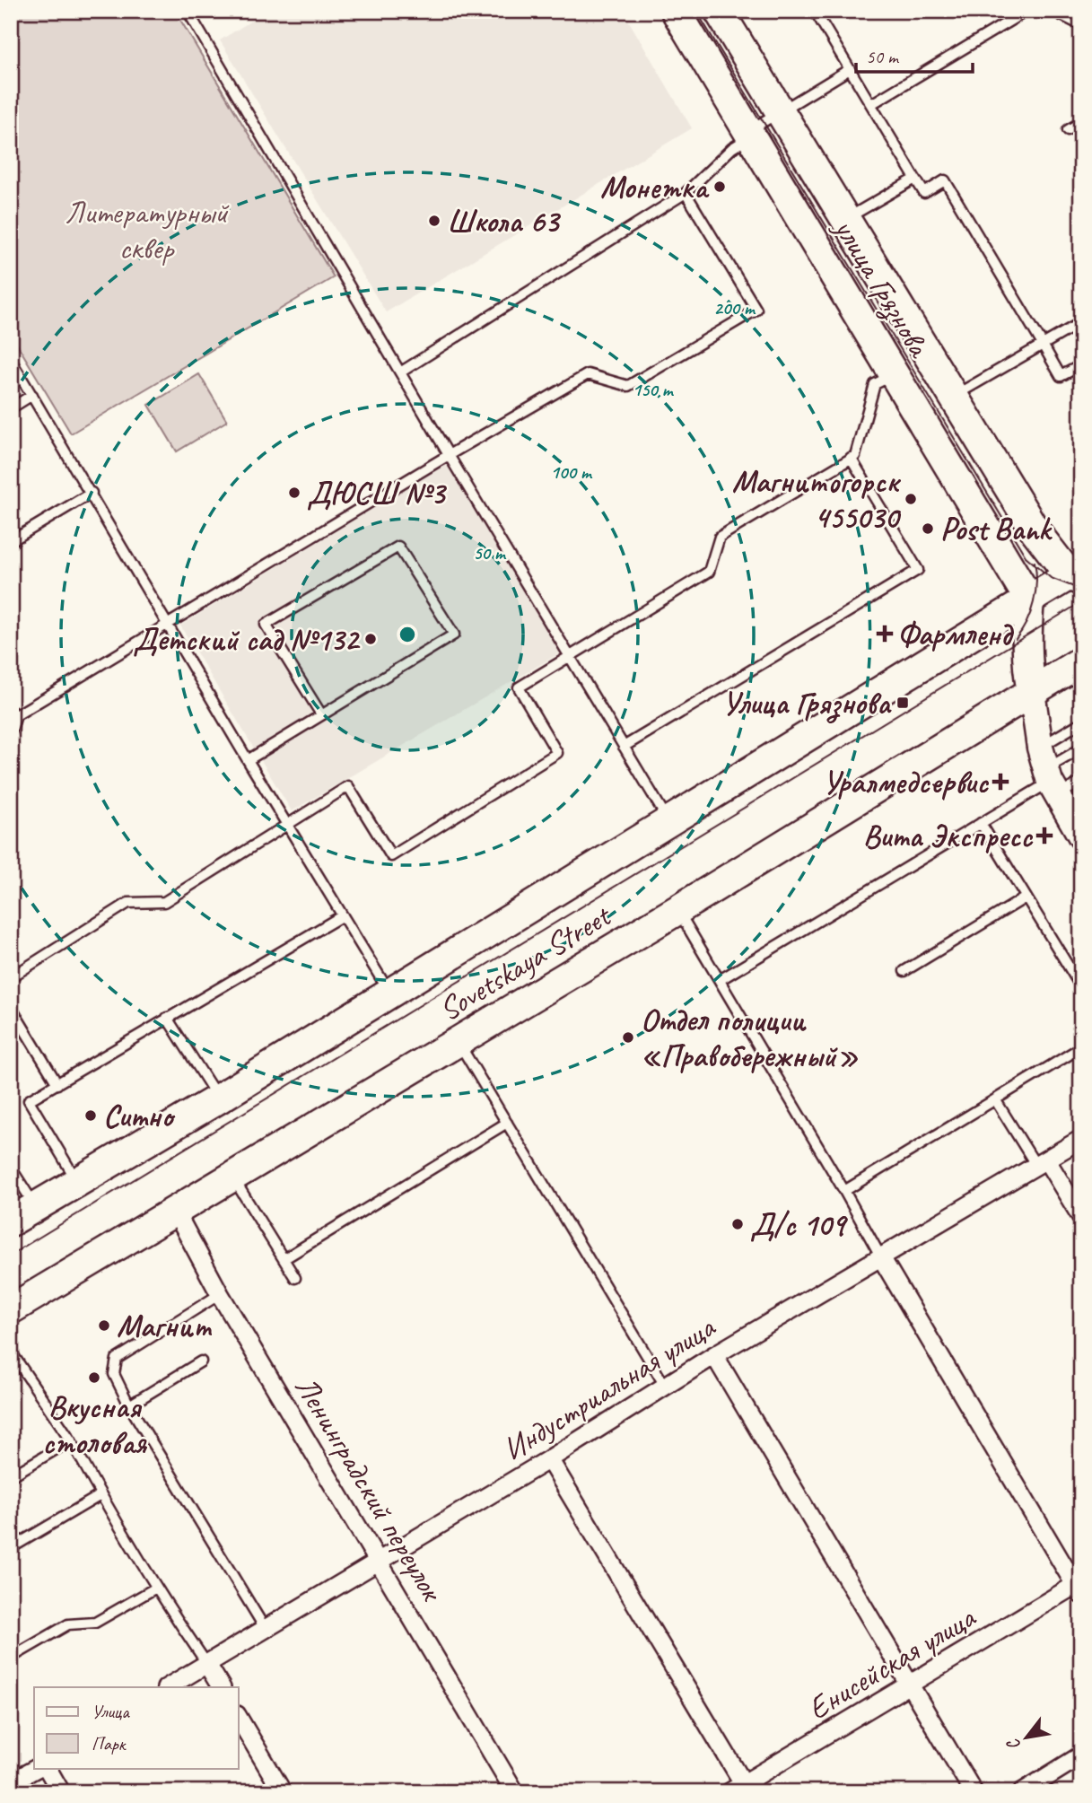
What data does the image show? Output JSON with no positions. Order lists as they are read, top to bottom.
{
  "streets": {
    "main road": ["улица Грязнова", "Sovetskaya Street"],
    "street": ["Индустриальная улица", "Ленинградский переулок", "Енисейская улица"]
  },
  "crossings": [
    ["улица Грязнова", "Sovetskaya Street"],
    ["Sovetskaya Street", "Ленинградский переулок"],
    ["Индустриальная улица", "Ленинградский переулок"]
  ],
  "parks": ["Литературный сквер"],
  "places": {
    "other": [
      "Монетка",
      "Школа 63",
      "ДЮСШ №3",
      "Магнитогорск 455030",
      "Post Bank",
      "Детский сад №132",
      "Отдел полиции «Правобережный»",
      "Ситно",
      "Д/с 109",
      "Магнит",
      "Вкусная столовая"
    ],
    "health": ["Фармленд", "Уралмедсервис", "Вита Экспресс"],
    "transit": ["Улица Грязнова"]
  },
  "legend": ["Улица", "Парк"],
  "scale_bar": "50 m",
  "north": "bottom left",
  "rings": [
    "200 m",
    "150 m",
    "100 m",
    "50 m"
  ]
}
